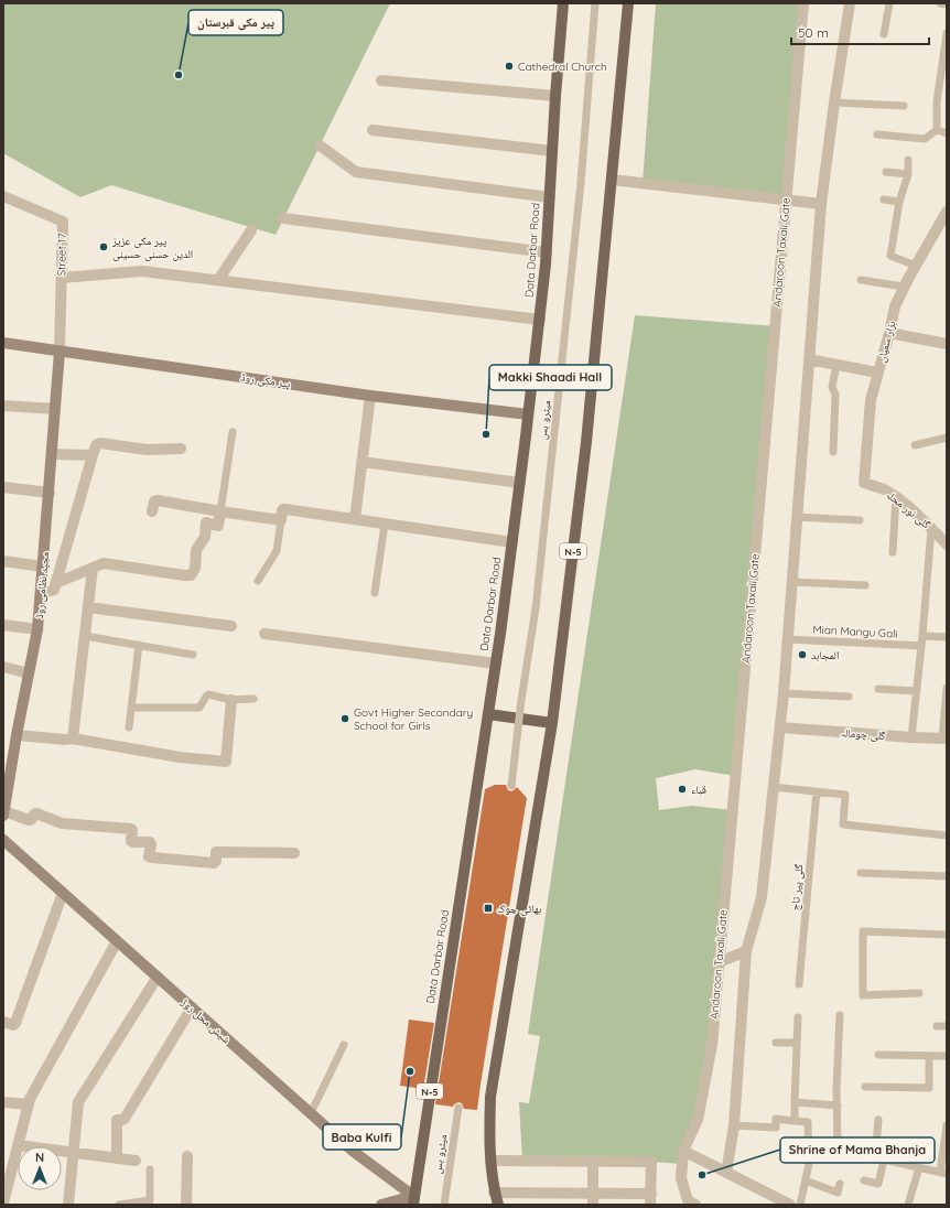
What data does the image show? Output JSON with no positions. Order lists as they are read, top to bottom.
{
  "streets": {
    "main road": ["Data Darbar Road", "N-5"],
    "street": [
      "Andaroon Taxali Gate",
      "Street 17",
      "بزار سمیاں",
      "پیر مکی روڈ",
      "گلی نور محلہ",
      "مجید نظامی روڈ",
      "گلی چومالہ",
      "شیش محل روڑ"
    ],
    "lane": ["میٹرو بس", "Mian Mangu Gali", "گلی پیر تاج"]
  },
  "crossings": [
    ["Data Darbar Road", "پیر مکی روڈ"],
    ["Data Darbar Road", "شیش محل روڑ"],
    ["Street 17", "پیر مکی روڈ"],
    ["Street 17", "مجید نظامی روڈ"],
    ["بزار سمیاں", "گلی نور محلہ"],
    ["پیر مکی روڈ", "مجید نظامی روڈ"]
  ],
  "places": {
    "other": [
      "Cathedral Church",
      "پیر مکی قبرستان",
      "پیر مکی عزیز الدین حسنی حسینی",
      "Makki Shaadi Hall",
      "المجاہد",
      "Govt Higher Secondary School for Girls",
      "قباء",
      "Baba Kulfi",
      "Shrine of Mama Bhanja"
    ],
    "transit": ["بھاٹی چوک"]
  },
  "scale_bar": "50 m",
  "north": "top"
}
